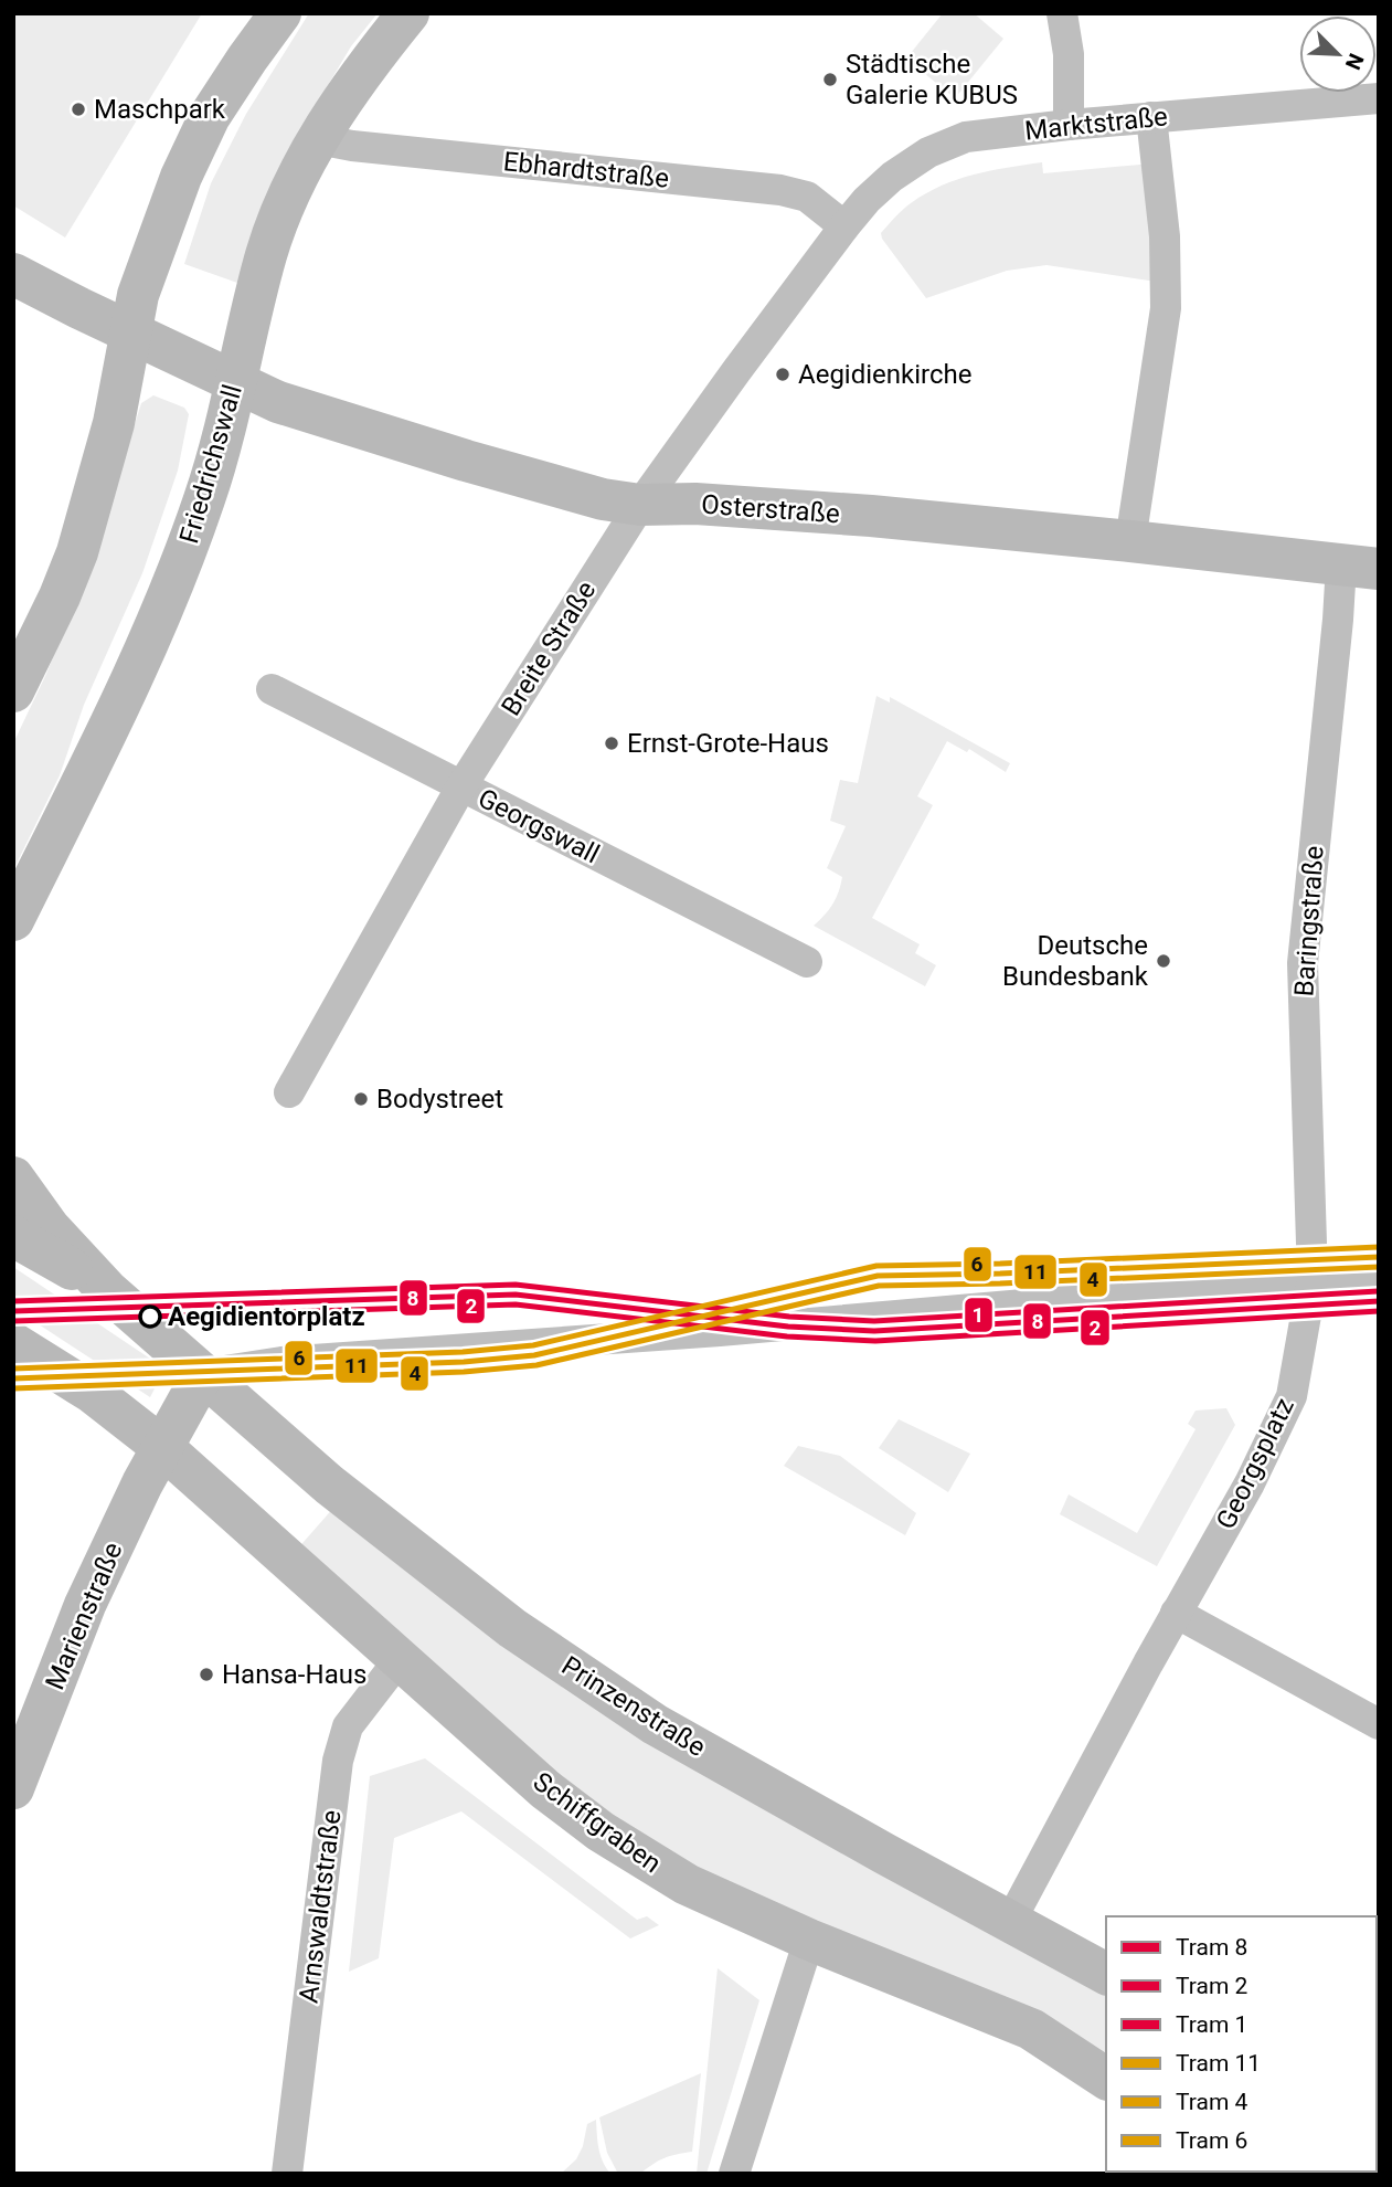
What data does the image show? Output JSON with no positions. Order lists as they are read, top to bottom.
{
  "streets": {
    "main road": [
      "Friedrichswall",
      "Osterstraße",
      "Marienstraße",
      "Prinzenstraße",
      "Schiffgraben"
    ],
    "street": [
      "Marktstraße",
      "Ebhardtstraße",
      "Breite Straße",
      "Georgswall",
      "Baringstraße",
      "Georgsplatz",
      "Arnswaldtstraße"
    ]
  },
  "crossings": [
    ["Marktstraße", "Ebhardtstraße"],
    ["Marktstraße", "Breite Straße"],
    ["Ebhardtstraße", "Friedrichswall"],
    ["Ebhardtstraße", "Breite Straße"],
    ["Friedrichswall", "Osterstraße"],
    ["Osterstraße", "Breite Straße"],
    ["Osterstraße", "Baringstraße"],
    ["Breite Straße", "Georgswall"],
    ["Baringstraße", "Georgsplatz"],
    ["Georgsplatz", "Prinzenstraße"],
    ["Marienstraße", "Schiffgraben"],
    ["Schiffgraben", "Arnswaldtstraße"]
  ],
  "places": [
    "Städtische Galerie KUBUS",
    "Maschpark",
    "Aegidienkirche",
    "Ernst-Grote-Haus",
    "Deutsche Bundesbank",
    "Bodystreet",
    "Aegidientorplatz",
    "Hansa-Haus"
  ],
  "lines": [
    "tram line 6",
    "tram line 11",
    "tram line 4",
    "tram line 1",
    "tram line 8",
    "tram line 2"
  ],
  "legend": [
    "Tram 8",
    "Tram 2",
    "Tram 1",
    "Tram 11",
    "Tram 4",
    "Tram 6"
  ],
  "north": "bottom right"
}
